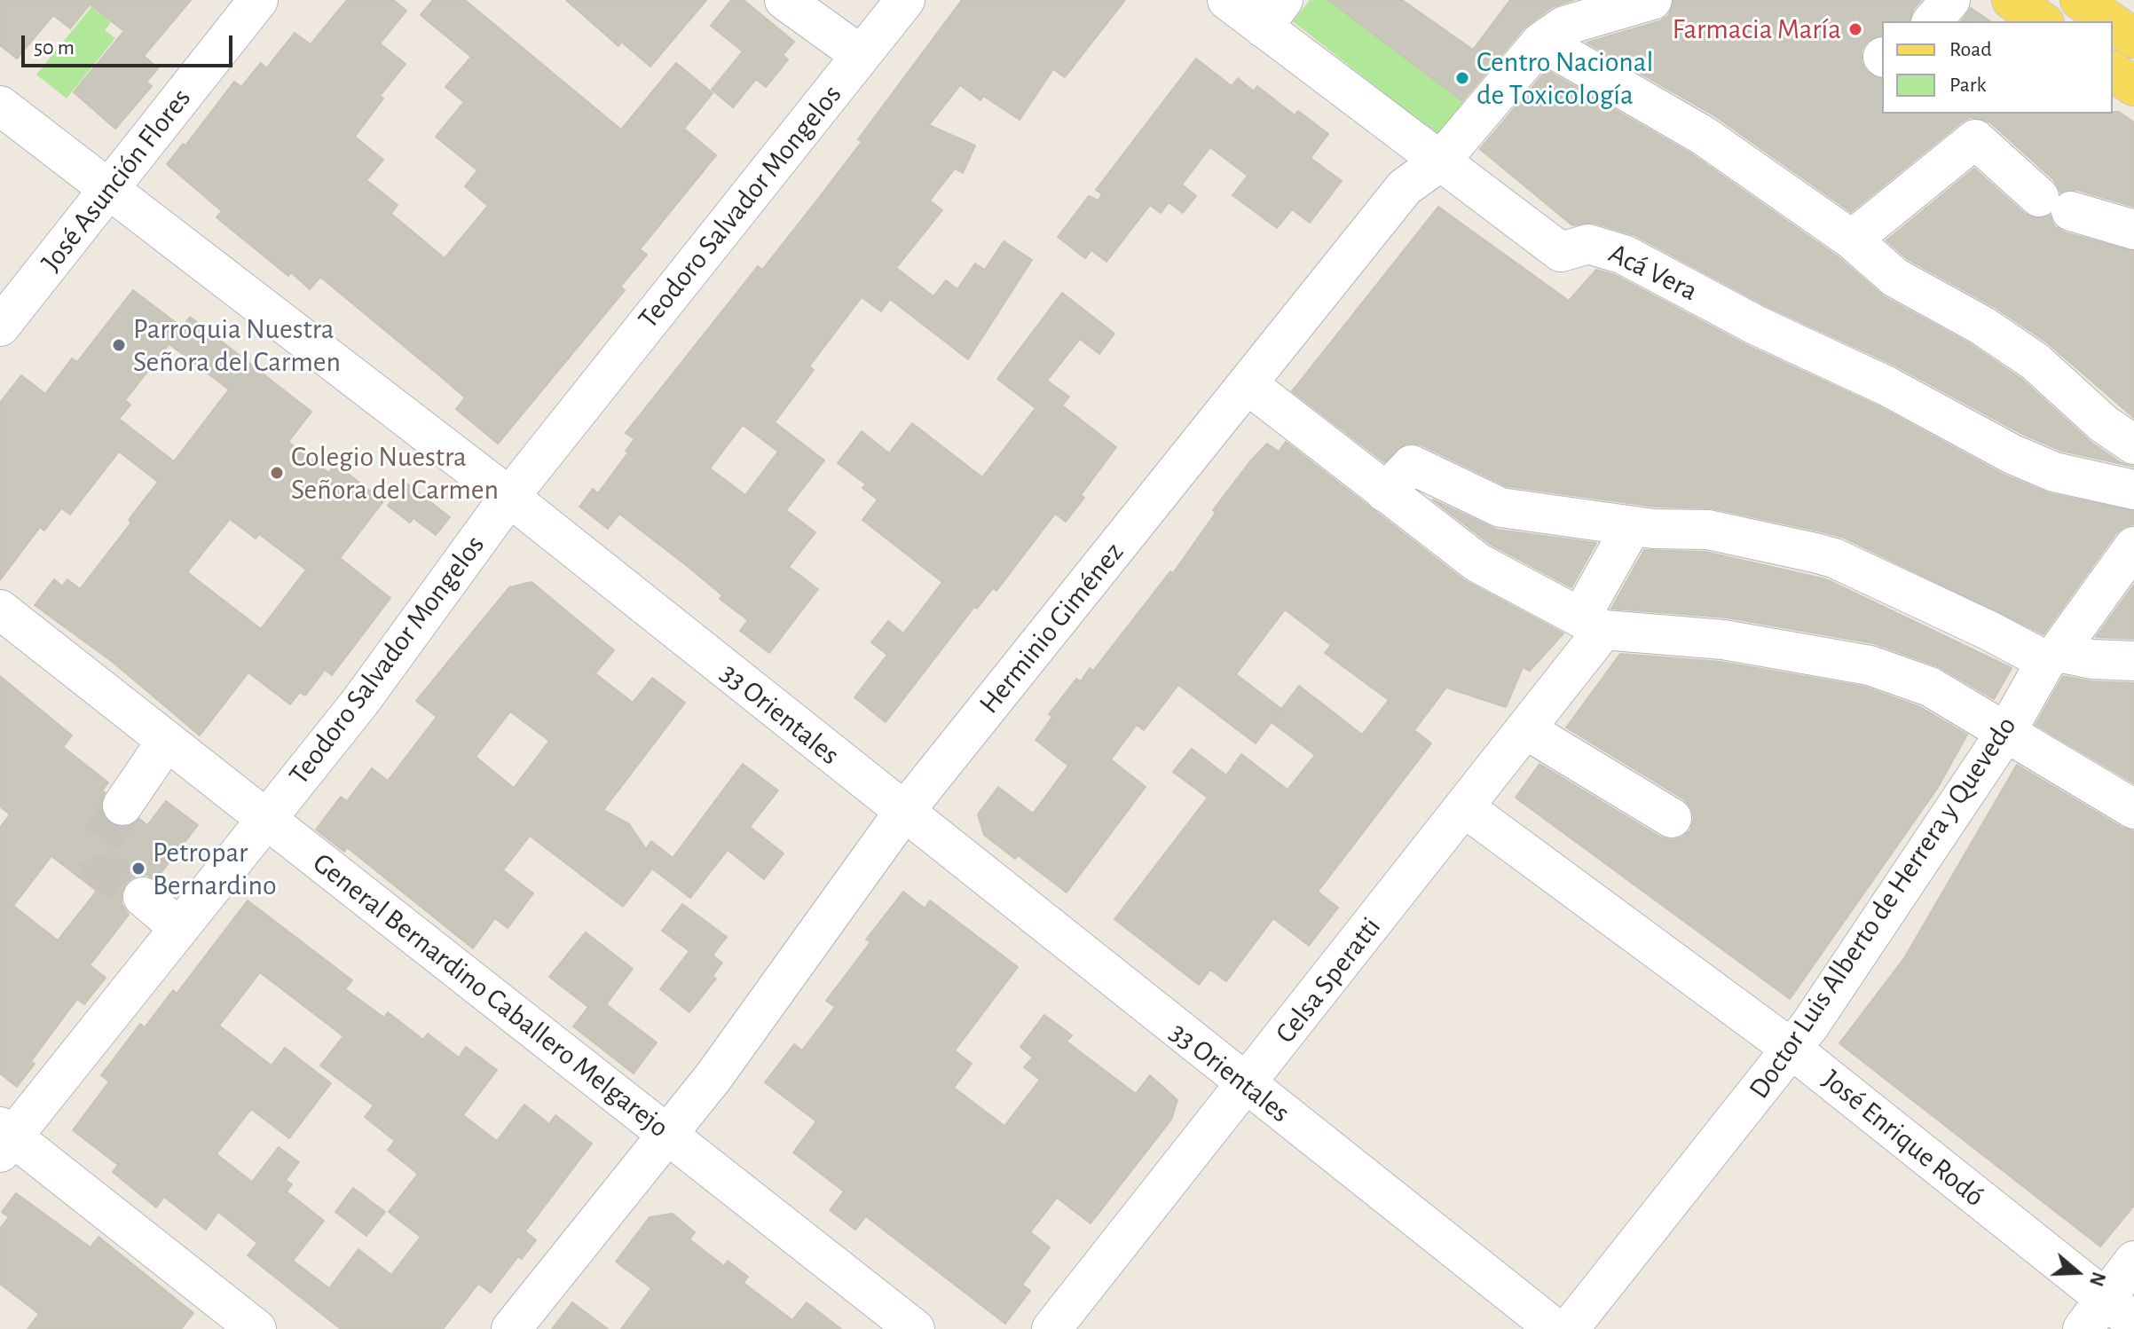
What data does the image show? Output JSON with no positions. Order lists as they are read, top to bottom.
{
  "streets": {
    "street": [
      "José Asunción Flores",
      "Teodoro Salvador Mongelos",
      "Acá Vera",
      "Herminio Giménez",
      "33 Orientales",
      "Doctor Luis Alberto de Herrera y Quevedo",
      "Celsa Speratti",
      "General Bernardino Caballero Melgarejo",
      "José Enrique Rodó"
    ]
  },
  "crossings": [
    ["José Asunción Flores", "33 Orientales"],
    ["Teodoro Salvador Mongelos", "33 Orientales"],
    ["Teodoro Salvador Mongelos", "General Bernardino Caballero Melgarejo"],
    ["Acá Vera", "Herminio Giménez"],
    ["Herminio Giménez", "33 Orientales"],
    ["Herminio Giménez", "General Bernardino Caballero Melgarejo"],
    ["33 Orientales", "Celsa Speratti"],
    ["Doctor Luis Alberto de Herrera y Quevedo", "José Enrique Rodó"],
    ["Celsa Speratti", "José Enrique Rodó"]
  ],
  "places": [
    "Farmacia María",
    "Centro Nacional de Toxicología",
    "Parroquia Nuestra Señora del Carmen",
    "Colegio Nuestra Señora del Carmen",
    "Petropar Bernardino"
  ],
  "legend": ["Road", "Park"],
  "scale_bar": "50 m",
  "north": "right"
}
